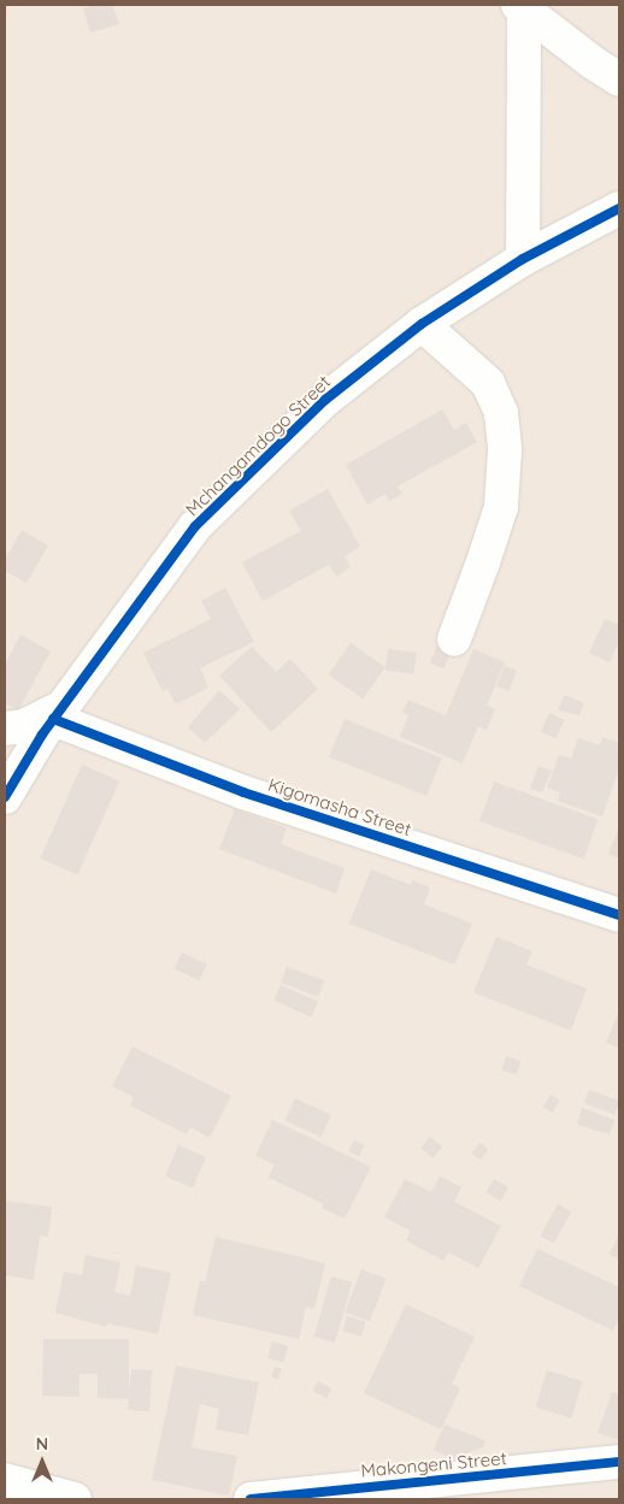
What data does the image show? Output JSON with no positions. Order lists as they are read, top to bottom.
{
  "streets": {
    "street": ["Mchangamdogo Street", "Kigomasha Street", "Makongeni Street"]
  },
  "crossings": [
    ["Mchangamdogo Street", "Kigomasha Street"]
  ],
  "north": "top"
}
